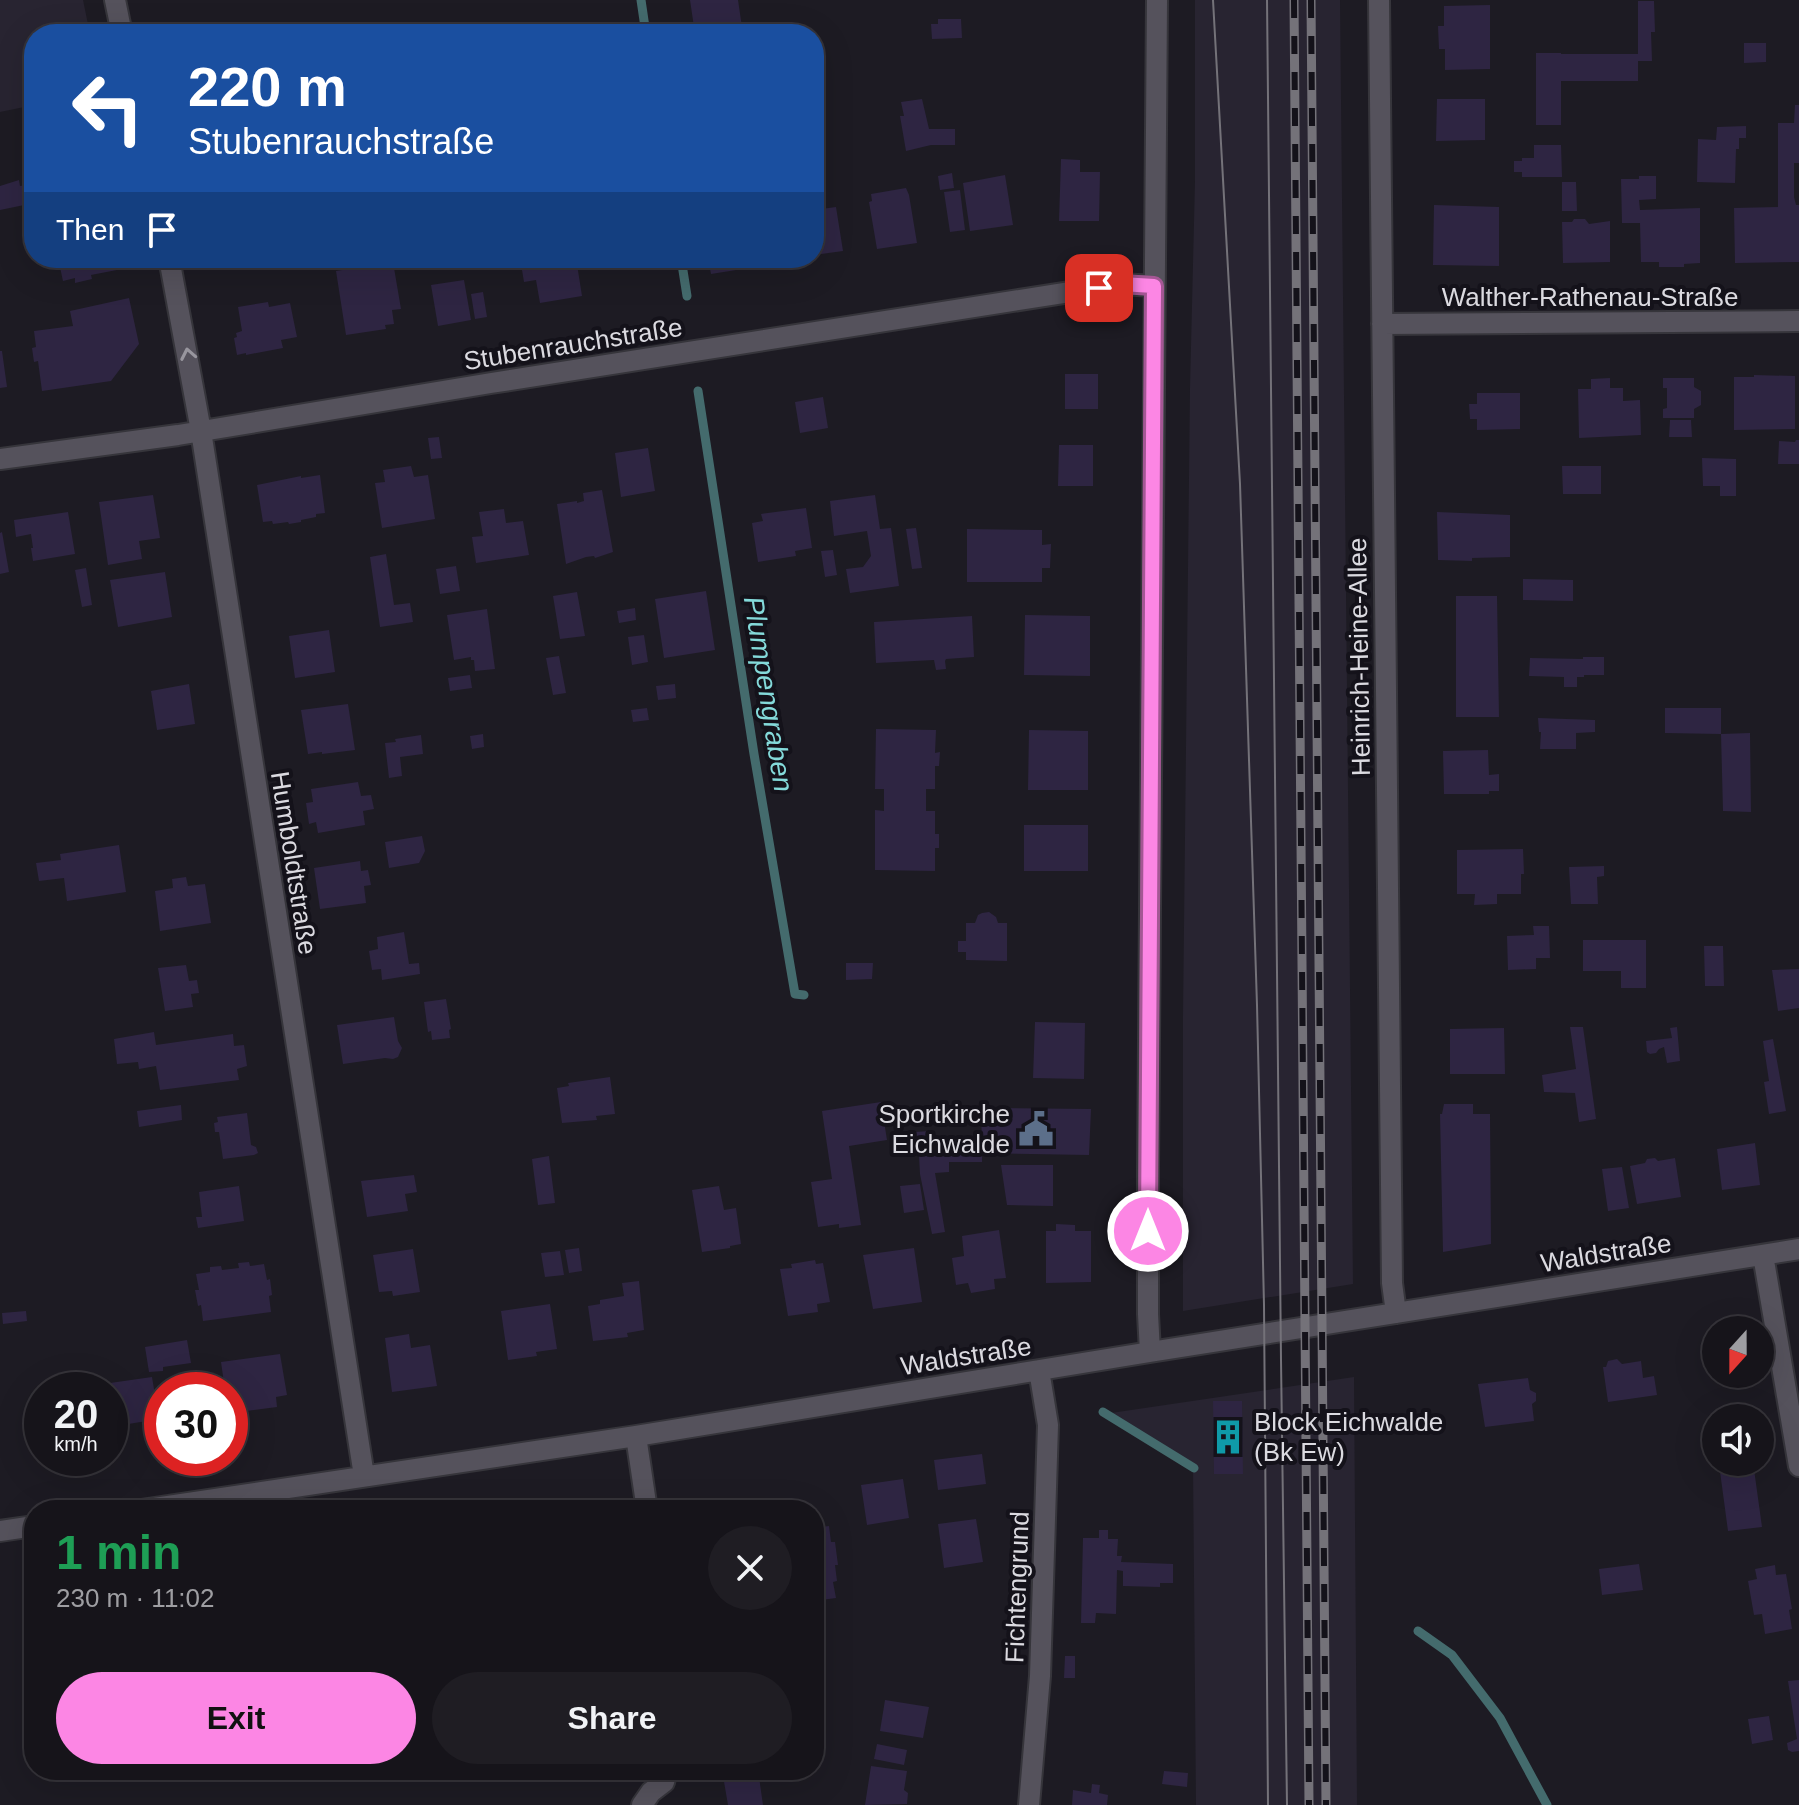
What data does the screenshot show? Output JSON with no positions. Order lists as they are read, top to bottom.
{
  "streets": {
    "street": [
      "Walther-Rathenau-Straße",
      "Stubenrauchstraße",
      "Heinrich-Heine-Allee",
      "Humboldtstraße",
      "Waldstraße",
      "Fichtengrund"
    ]
  },
  "crossings": [
    ["Walther-Rathenau-Straße", "Heinrich-Heine-Allee"],
    ["Stubenrauchstraße", "Humboldtstraße"],
    ["Heinrich-Heine-Allee", "Waldstraße"],
    ["Humboldtstraße", "Waldstraße"],
    ["Waldstraße", "Fichtengrund"]
  ],
  "water": ["Plumpengraben"],
  "places": {
    "public building": ["Sportkirche Eichwalde"],
    "building": ["Block Eichwalde (Bk Ew)"]
  },
  "north": "bottom",
  "page": {
    "turn": ["220 m", "Stubenrauchstraße"],
    "then": "Then",
    "speed": "20 km/h",
    "limit": "30",
    "heading": ["1 min", "230 m · 11:02"],
    "buttons": ["Exit", "Share"]
  }
}
